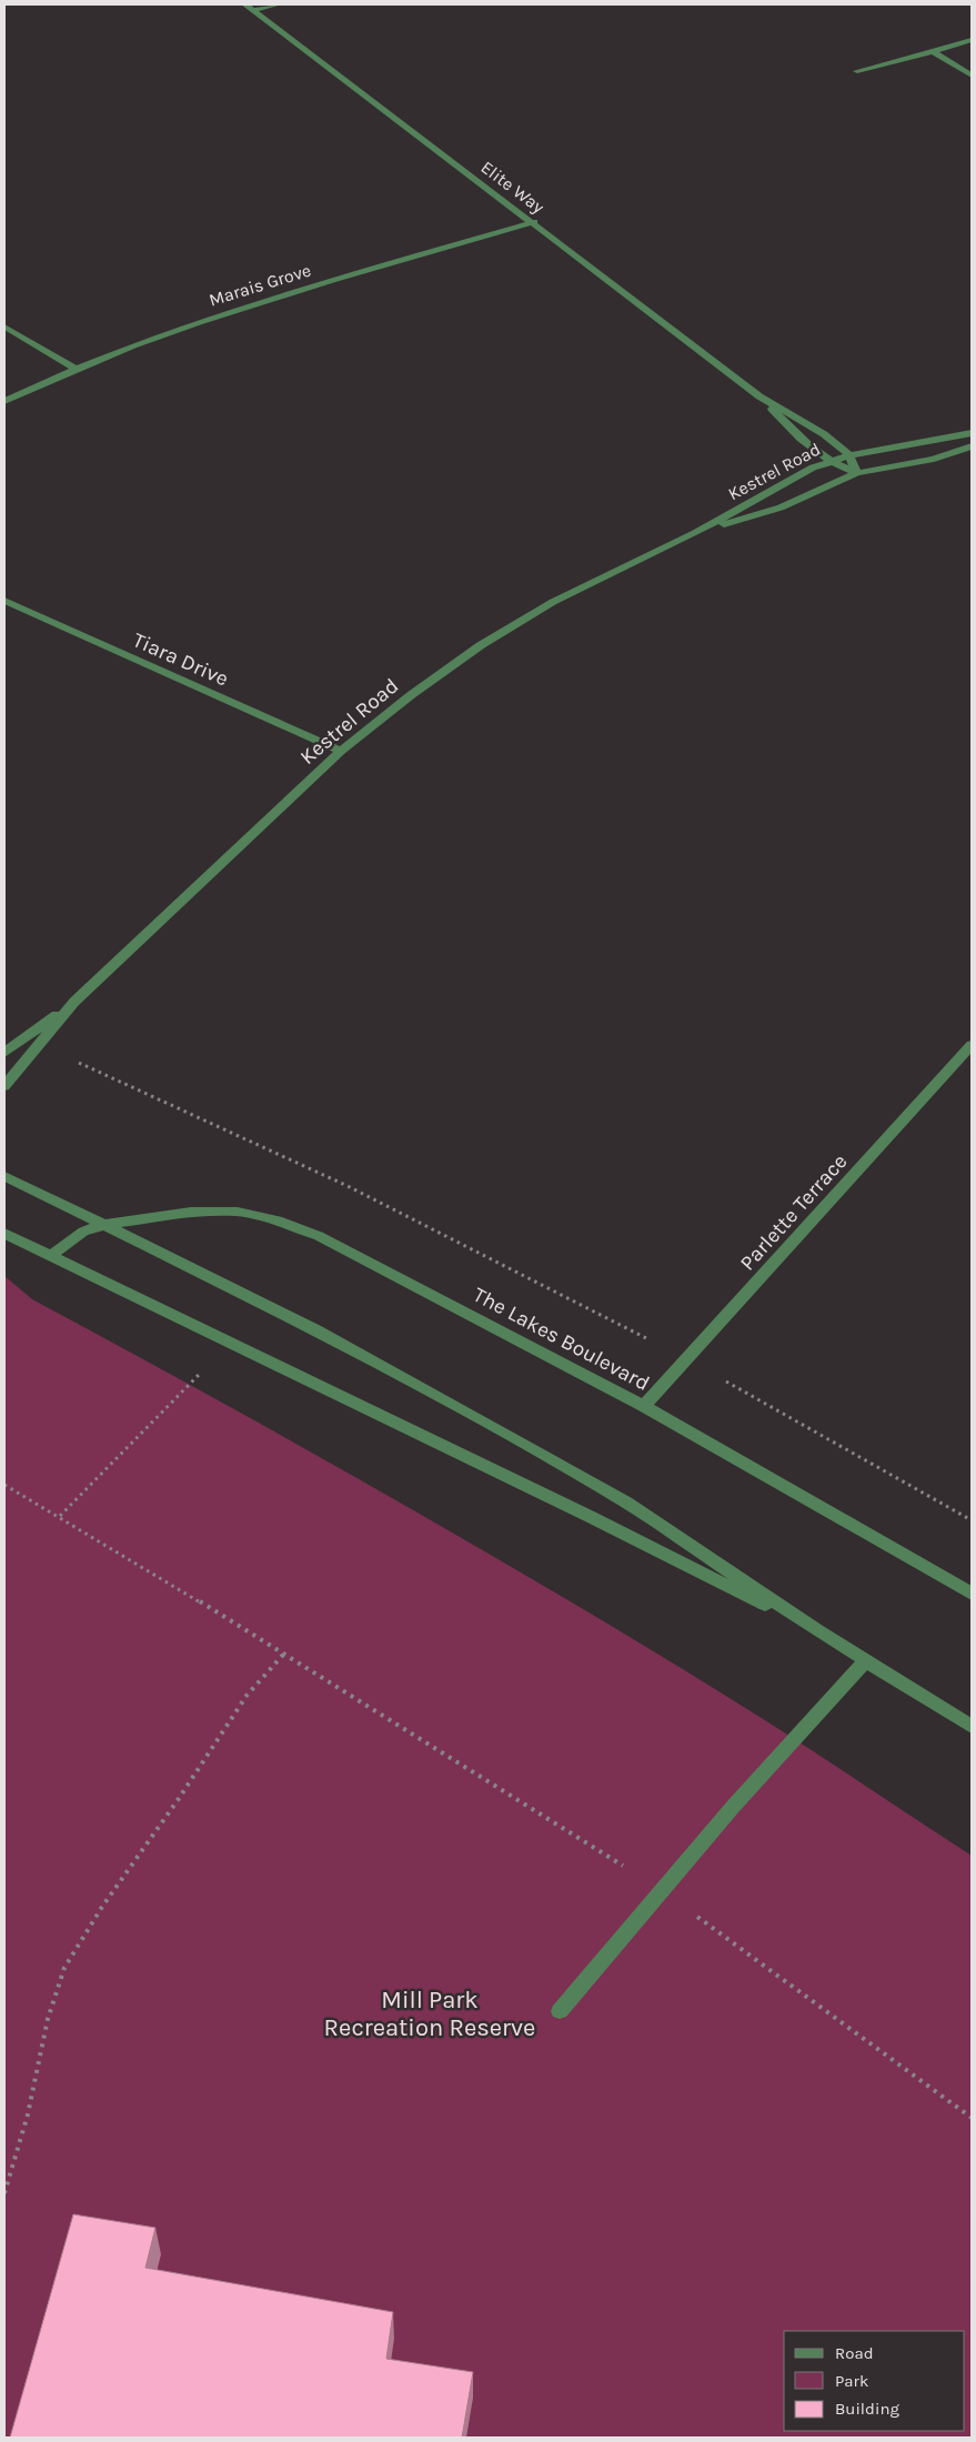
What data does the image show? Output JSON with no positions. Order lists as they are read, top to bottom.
{
  "streets": {
    "street": [
      "Elite Way",
      "Marais Grove",
      "Kestrel Road",
      "Tiara Drive",
      "Parlette Terrace",
      "The Lakes Boulevard"
    ]
  },
  "crossings": [
    ["Elite Way", "Marais Grove"],
    ["Elite Way", "Kestrel Road"],
    ["Kestrel Road", "Tiara Drive"],
    ["Parlette Terrace", "The Lakes Boulevard"]
  ],
  "parks": ["Mill Park Recreation Reserve"],
  "legend": ["Road", "Park", "Building"]
}
